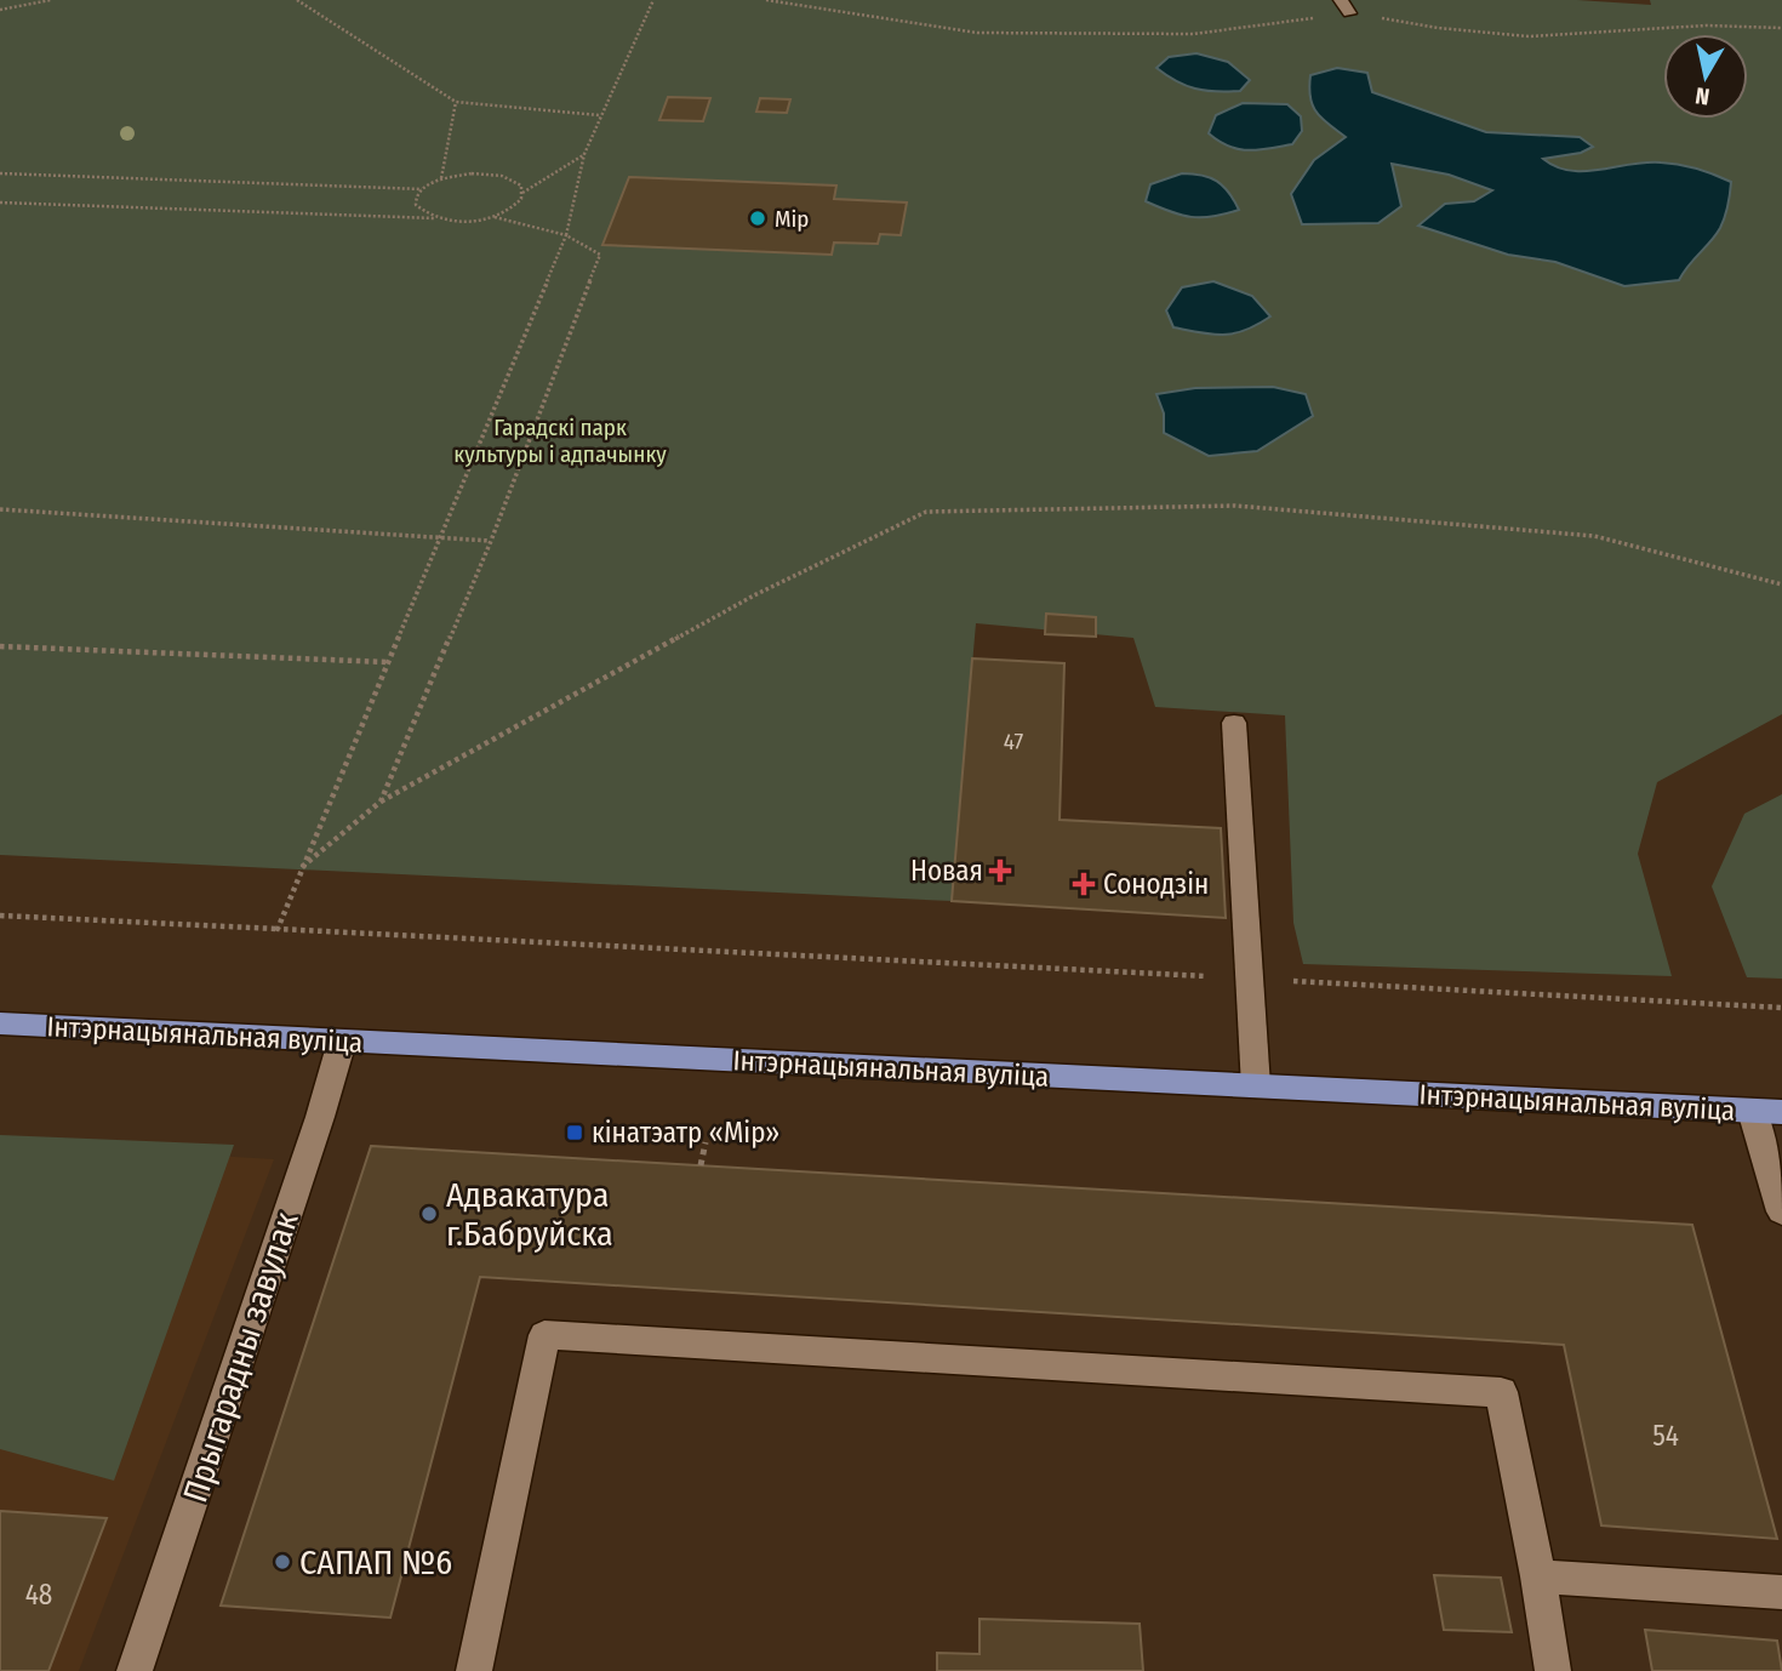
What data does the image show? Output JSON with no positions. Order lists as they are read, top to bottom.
{
  "streets": {
    "main road": ["Інтэрнацыянальная вуліца"],
    "street": ["Прыгарадны завулак"]
  },
  "crossings": [
    ["Інтэрнацыянальная вуліца", "Прыгарадны завулак"]
  ],
  "parks": ["Гарадскі парк культуры і адпачынку"],
  "places": {
    "other": ["Мір", "Адвакатура г.Бабруйска", "САПАП №6"],
    "health": ["Новая", "Сонодзін"],
    "transit": ["кінатэатр «Мір»"]
  },
  "house_numbers": ["47", "54", "48"],
  "north": "bottom"
}
